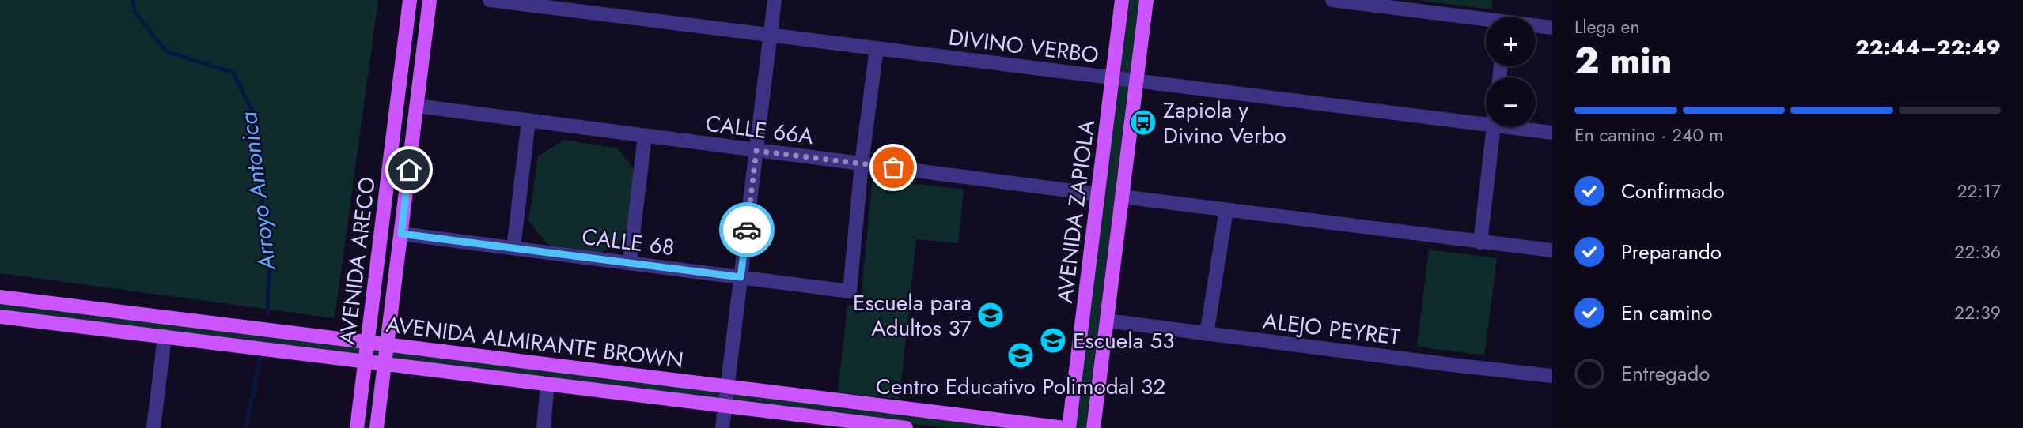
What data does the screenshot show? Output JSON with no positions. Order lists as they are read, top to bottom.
{
  "streets": {
    "main road": ["AVENIDA ZAPIOLA", "AVENIDA ARECO", "AVENIDA ALMIRANTE BROWN"],
    "street": [
      "DIVINO VERBO",
      "CALLE 66A",
      "CALLE 68",
      "ALEJO PEYRET"
    ]
  },
  "crossings": [
    ["DIVINO VERBO", "AVENIDA ZAPIOLA"],
    ["CALLE 66A", "AVENIDA ZAPIOLA"],
    ["CALLE 66A", "CALLE 68"],
    ["CALLE 66A", "AVENIDA ARECO"],
    ["AVENIDA ZAPIOLA", "ALEJO PEYRET"],
    ["AVENIDA ZAPIOLA", "AVENIDA ALMIRANTE BROWN"],
    ["CALLE 68", "AVENIDA ARECO"],
    ["AVENIDA ARECO", "AVENIDA ALMIRANTE BROWN"]
  ],
  "water": ["Arroyo Antonica"],
  "places": {
    "bus stop": ["Zapiola y Divino Verbo"],
    "school or university": ["Escuela para Adultos 37", "Escuela 53", "Centro Educativo Polimodal 32"]
  },
  "page": {
    "heading": ["2 min", "Llega en", "22:44–22:49"],
    "map_buttons": ["+", "−"],
    "bar": "En camino · 240 m",
    "list": [
      ["Confirmado", "22:17"],
      ["Preparando", "22:36"],
      ["En camino", "22:39"],
      "Entregado"
    ]
  }
}
